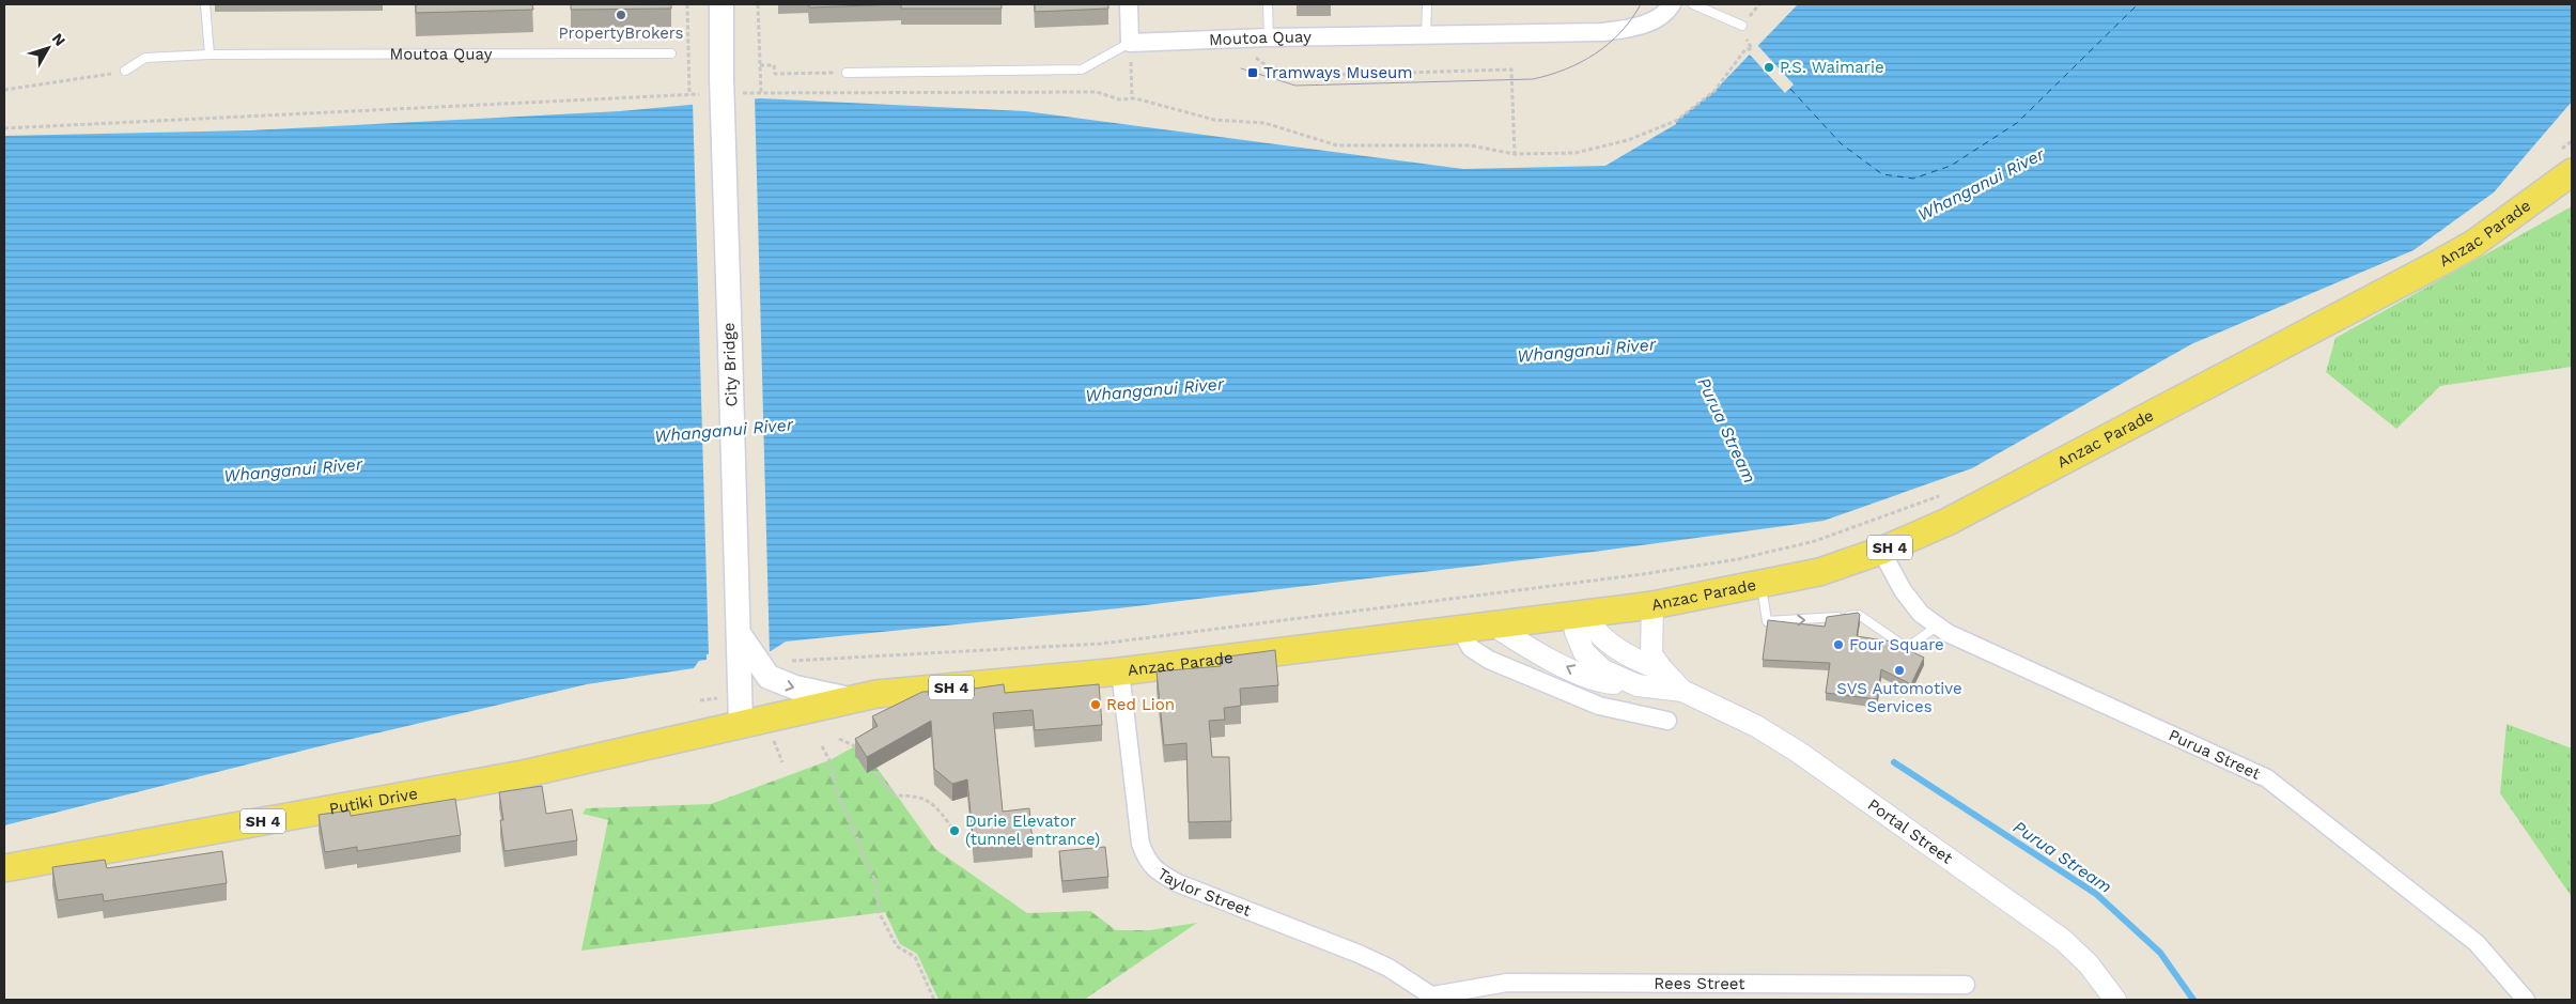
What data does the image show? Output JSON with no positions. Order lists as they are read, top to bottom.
{
  "streets": {
    "main road": [
      "Anzac Parade",
      "City Bridge",
      "SH 4",
      "Putiki Drive"
    ],
    "street": [
      "Moutoa Quay",
      "Purua Street",
      "Portal Street",
      "Taylor Street",
      "Rees Street"
    ]
  },
  "crossings": [
    ["Anzac Parade", "City Bridge"],
    ["Anzac Parade", "Purua Street"],
    ["Anzac Parade", "Putiki Drive"],
    ["Anzac Parade", "Portal Street"],
    ["Anzac Parade", "Taylor Street"],
    ["City Bridge", "Putiki Drive"],
    ["Taylor Street", "Rees Street"]
  ],
  "water": ["Whanganui River", "Purua Stream"],
  "places": {
    "other": [
      "PropertyBrokers",
      "P.S. Waimarie",
      "Four Square",
      "SVS Automotive Services",
      "Red Lion",
      "Durie Elevator (tunnel entrance)"
    ],
    "transit": ["Tramways Museum"]
  },
  "north": "top right"
}
